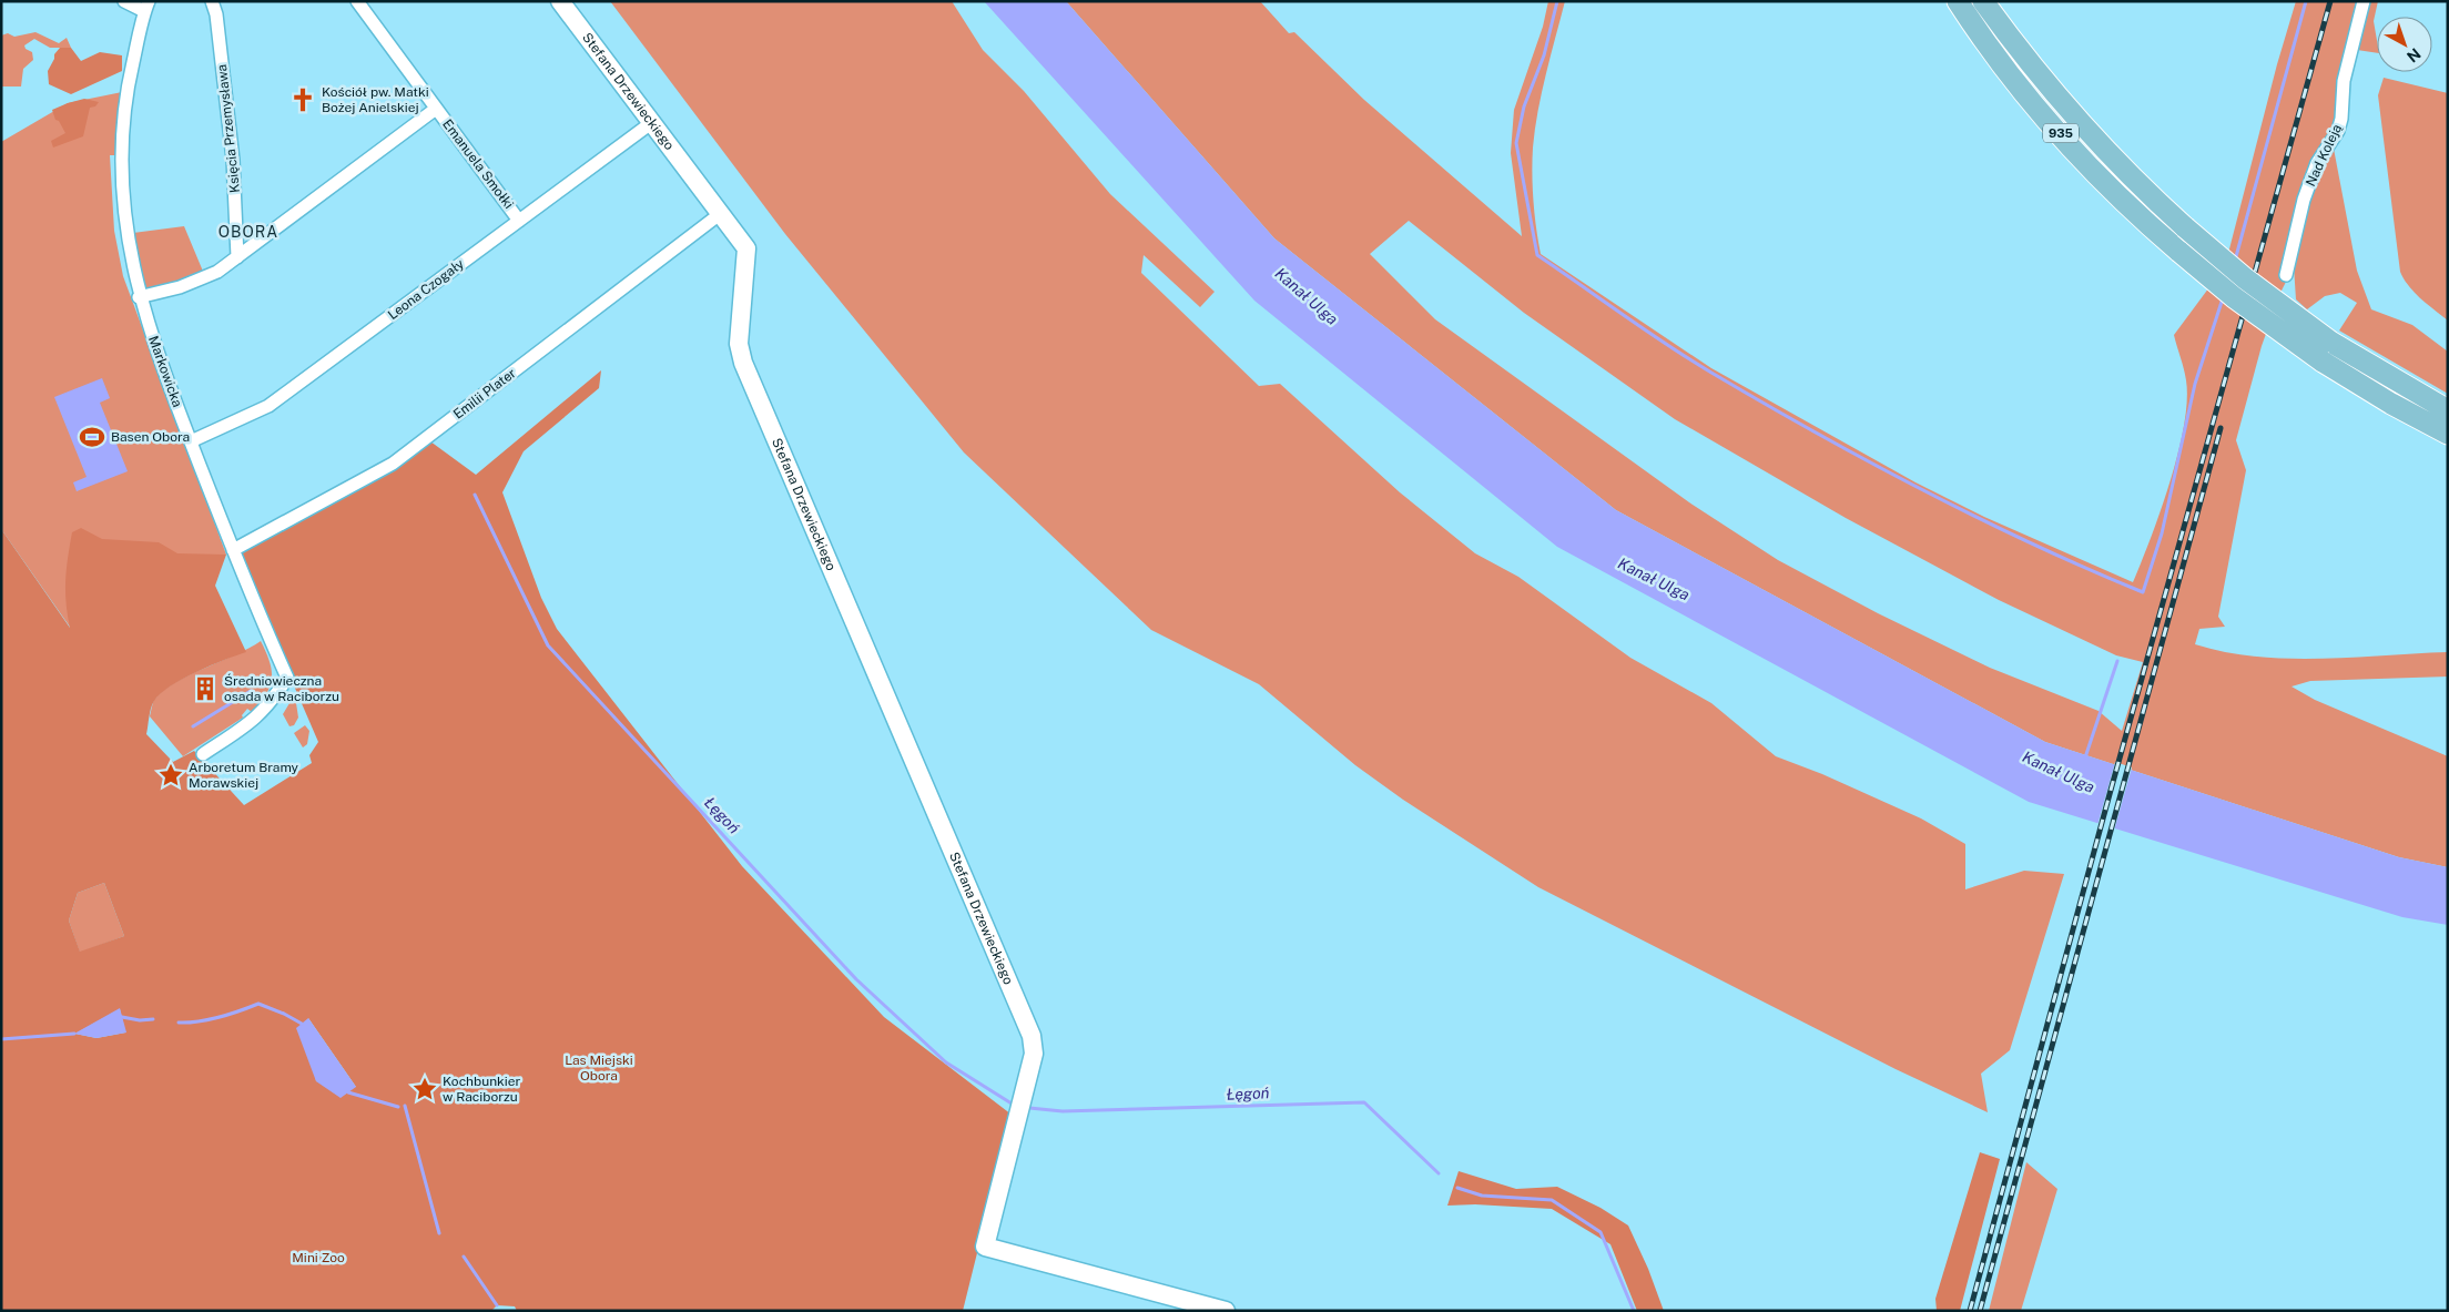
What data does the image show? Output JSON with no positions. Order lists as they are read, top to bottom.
{
  "streets": {
    "main road": ["935"],
    "street": [
      "Stefana Drzewieckiego",
      "Księcia Przemysława",
      "Nad Koleją",
      "Emanuela Smołki",
      "Leona Czogały",
      "Markowicka",
      "Emilii Plater"
    ]
  },
  "crossings": [
    ["Stefana Drzewieckiego", "Leona Czogały"],
    ["Stefana Drzewieckiego", "Emilii Plater"],
    ["Emanuela Smołki", "Leona Czogały"],
    ["Leona Czogały", "Markowicka"],
    ["Markowicka", "Emilii Plater"]
  ],
  "districts": ["OBORA"],
  "water": ["Kanał Ulga", "Łęgoń"],
  "parks": ["Las Miejski Obora", "Mini Zoo"],
  "places": {
    "church": ["Kościół pw. Matki Bożej Anielskiej"],
    "sports": ["Basen Obora"],
    "building": ["Średniowieczna osada w Raciborzu"],
    "place": ["Arboretum Bramy Morawskiej", "Kochbunkier w Raciborzu"]
  },
  "north": "bottom right"
}
